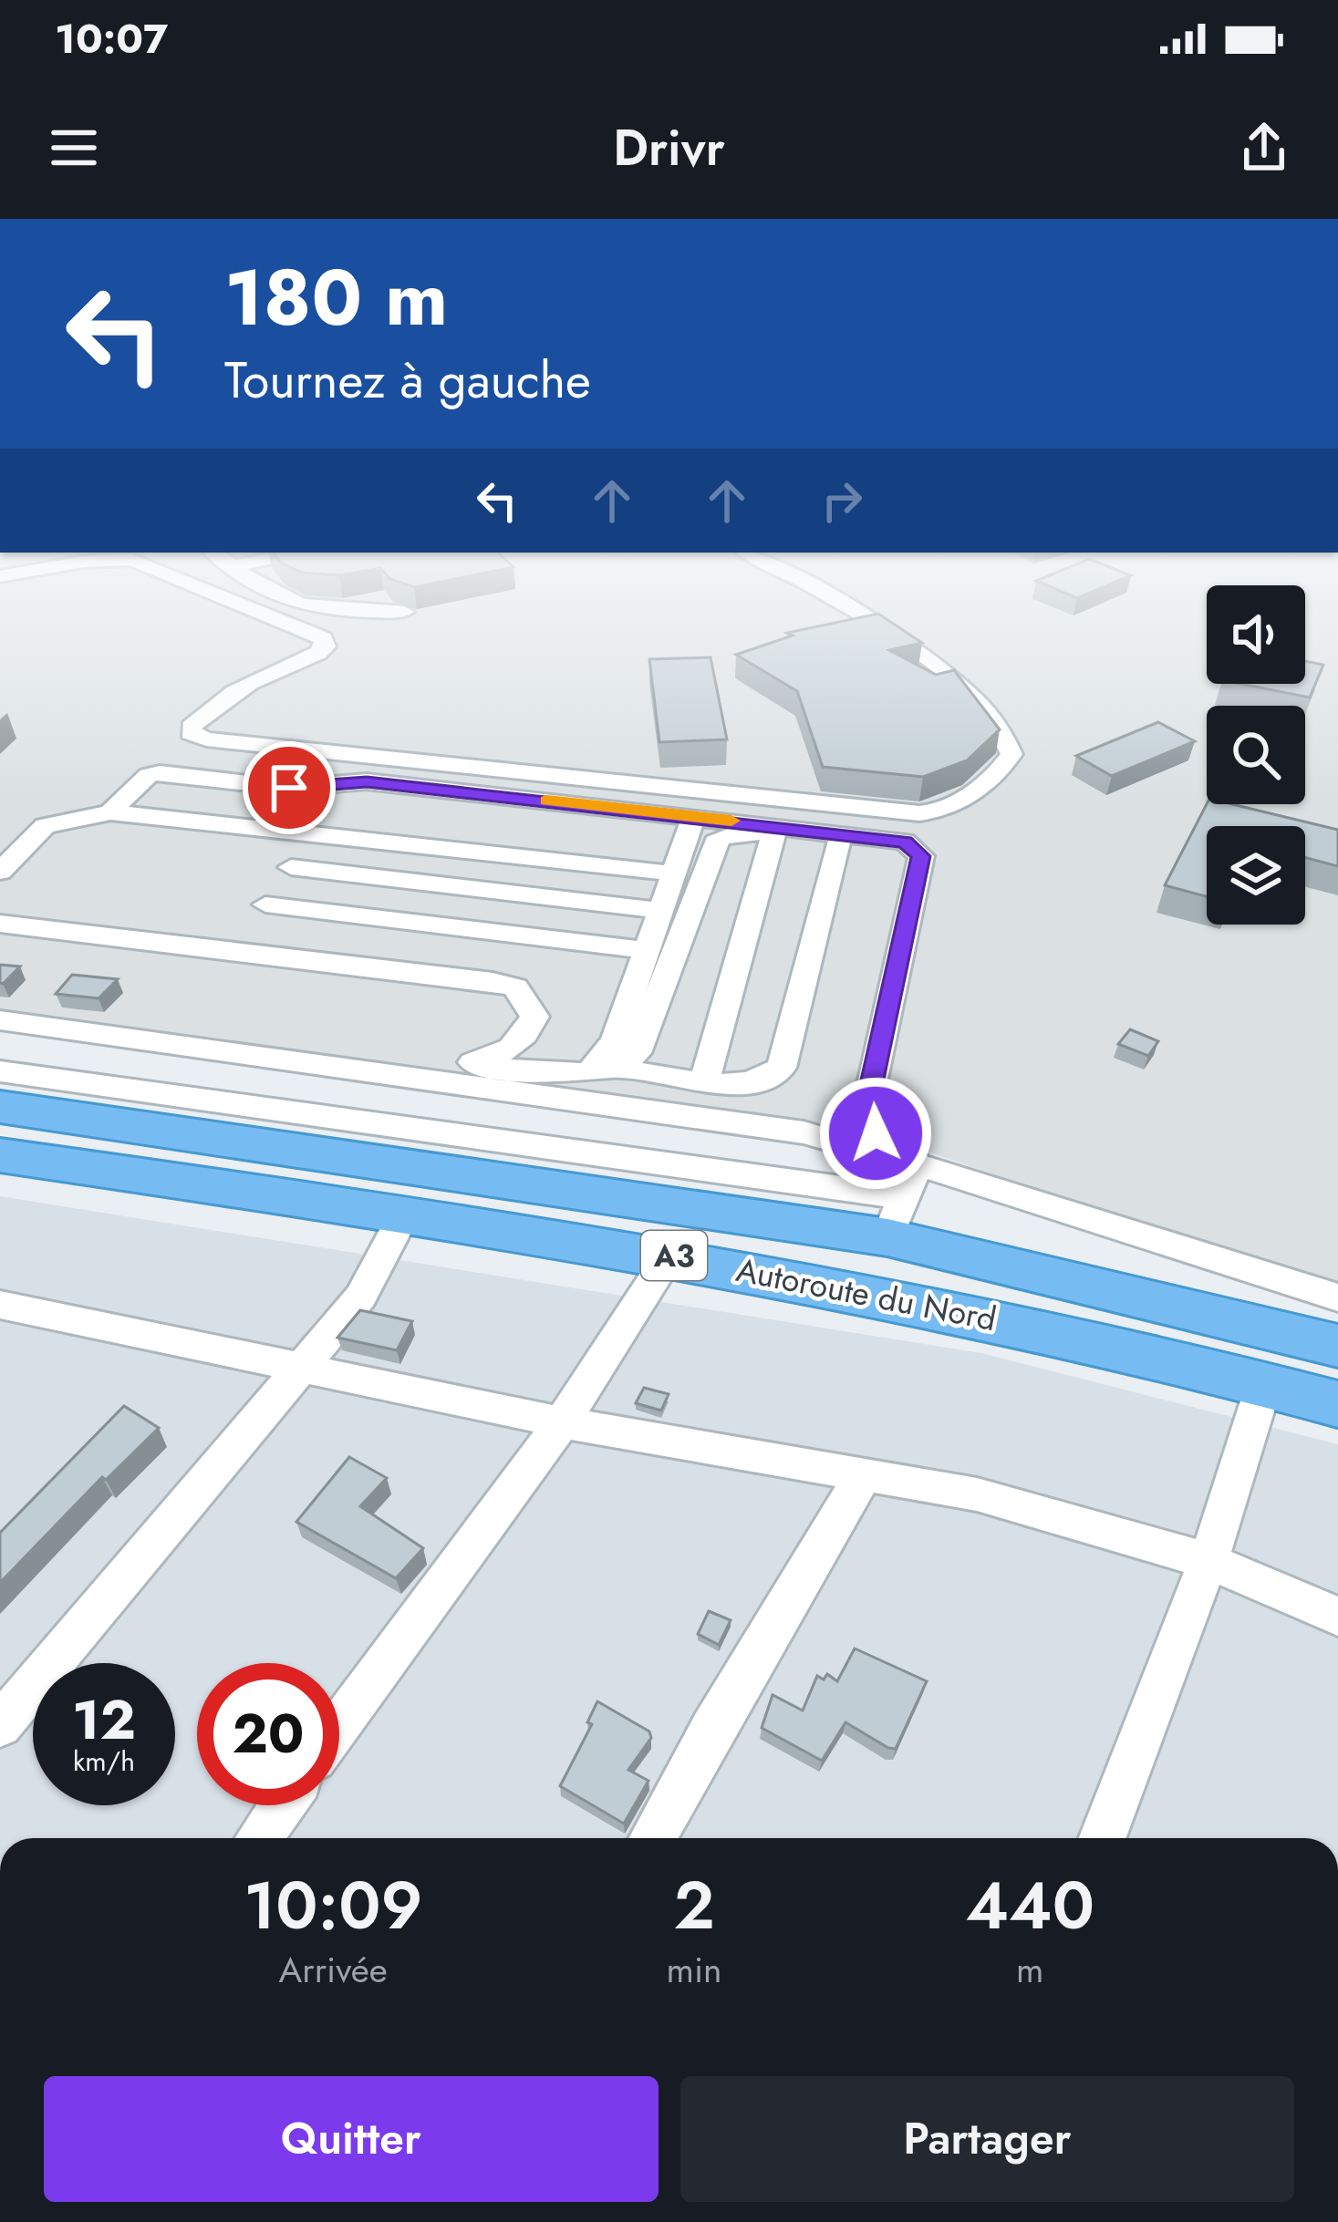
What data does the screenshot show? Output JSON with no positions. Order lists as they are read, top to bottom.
{
  "streets": {
    "highway": ["A3", "Autoroute du Nord"]
  },
  "page": {
    "status": "10:07",
    "header": "Drivr",
    "turn": ["180 m", "Tournez à gauche"],
    "speed": "12 km/h",
    "limit": "20",
    "eta": [
      "10:09",
      "Arrivée",
      "2",
      "min",
      "440",
      "m"
    ],
    "buttons": ["Quitter", "Partager"]
  }
}
